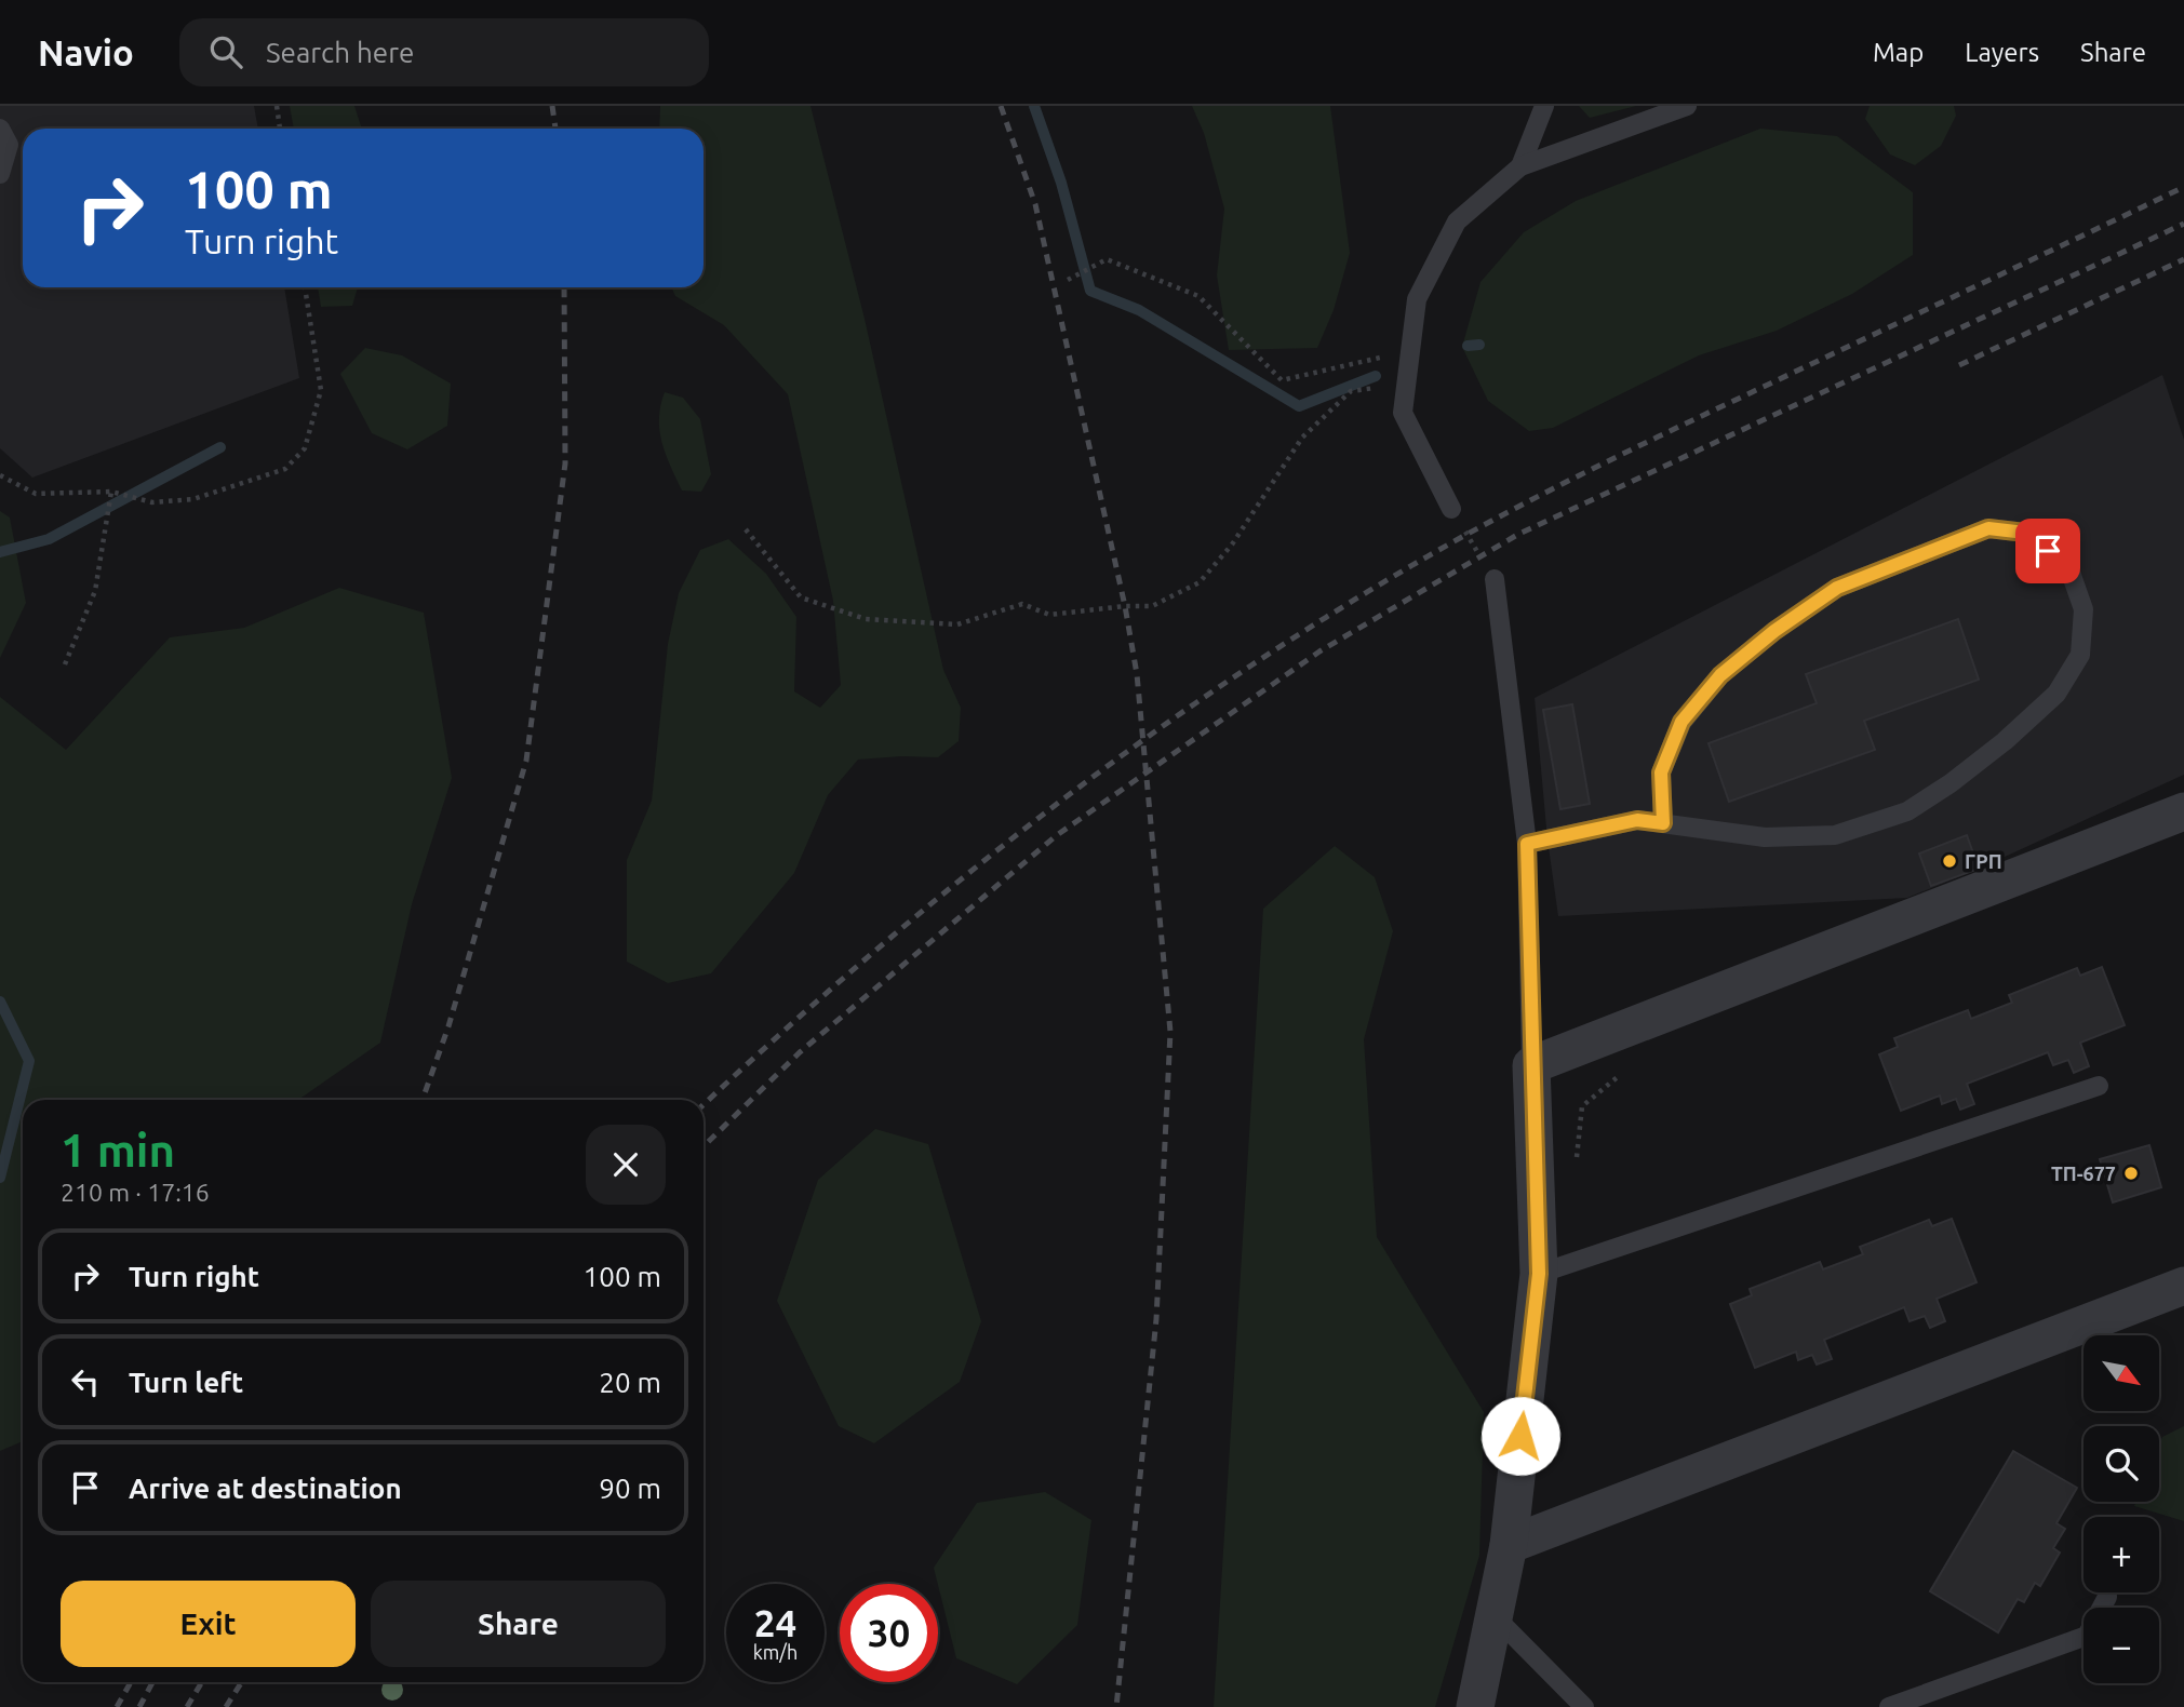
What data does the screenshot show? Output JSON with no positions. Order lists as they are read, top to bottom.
{
  "places": ["ГРП", "ТП-677"],
  "north": "bottom right",
  "page": {
    "header": "Navio",
    "search": "Search here",
    "nav": ["Map", "Layers", "Share"],
    "turn": ["100 m", "Turn right"],
    "heading": ["1 min", "210 m · 17:16"],
    "list": [
      {
        "name": "Turn right",
        "value": "100 m"
      },
      {
        "name": "Turn left",
        "value": "20 m"
      },
      {
        "name": "Arrive at destination",
        "value": "90 m"
      }
    ],
    "map_buttons": ["+", "−"],
    "buttons": ["Exit", "Share"],
    "speed": "24 km/h",
    "limit": "30"
  }
}
